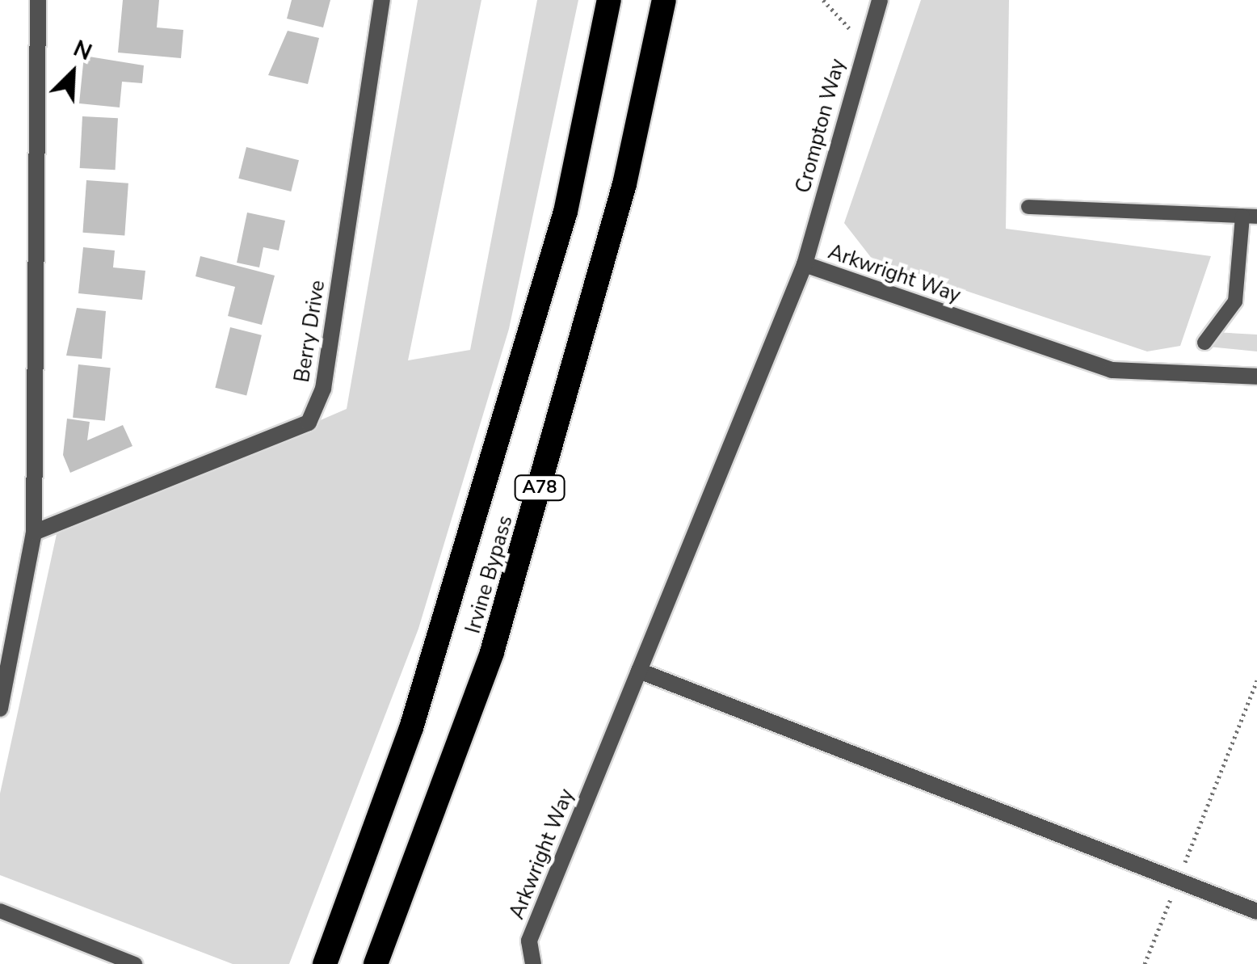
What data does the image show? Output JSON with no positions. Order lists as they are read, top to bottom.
{
  "streets": {
    "highway": ["A78", "Irvine Bypass"],
    "street": ["Crompton Way", "Arkwright Way", "Berry Drive"]
  },
  "crossings": [
    ["Crompton Way", "Arkwright Way"]
  ],
  "north": "top right"
}
